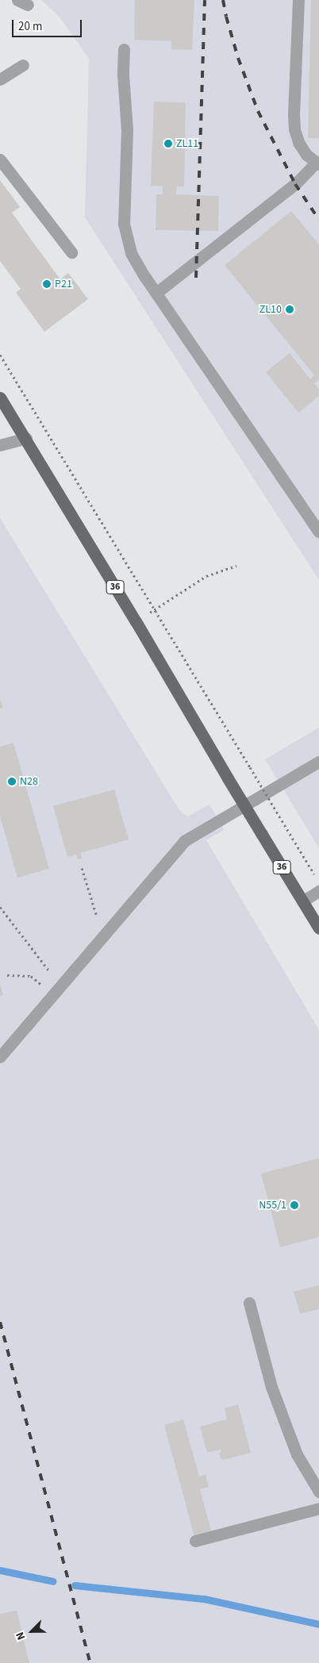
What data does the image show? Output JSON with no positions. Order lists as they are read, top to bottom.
{
  "streets": {
    "main road": ["36"]
  },
  "places": [
    "ZL11",
    "P21",
    "ZL10",
    "N28",
    "N55/1"
  ],
  "scale_bar": "20 m",
  "north": "bottom left"
}
